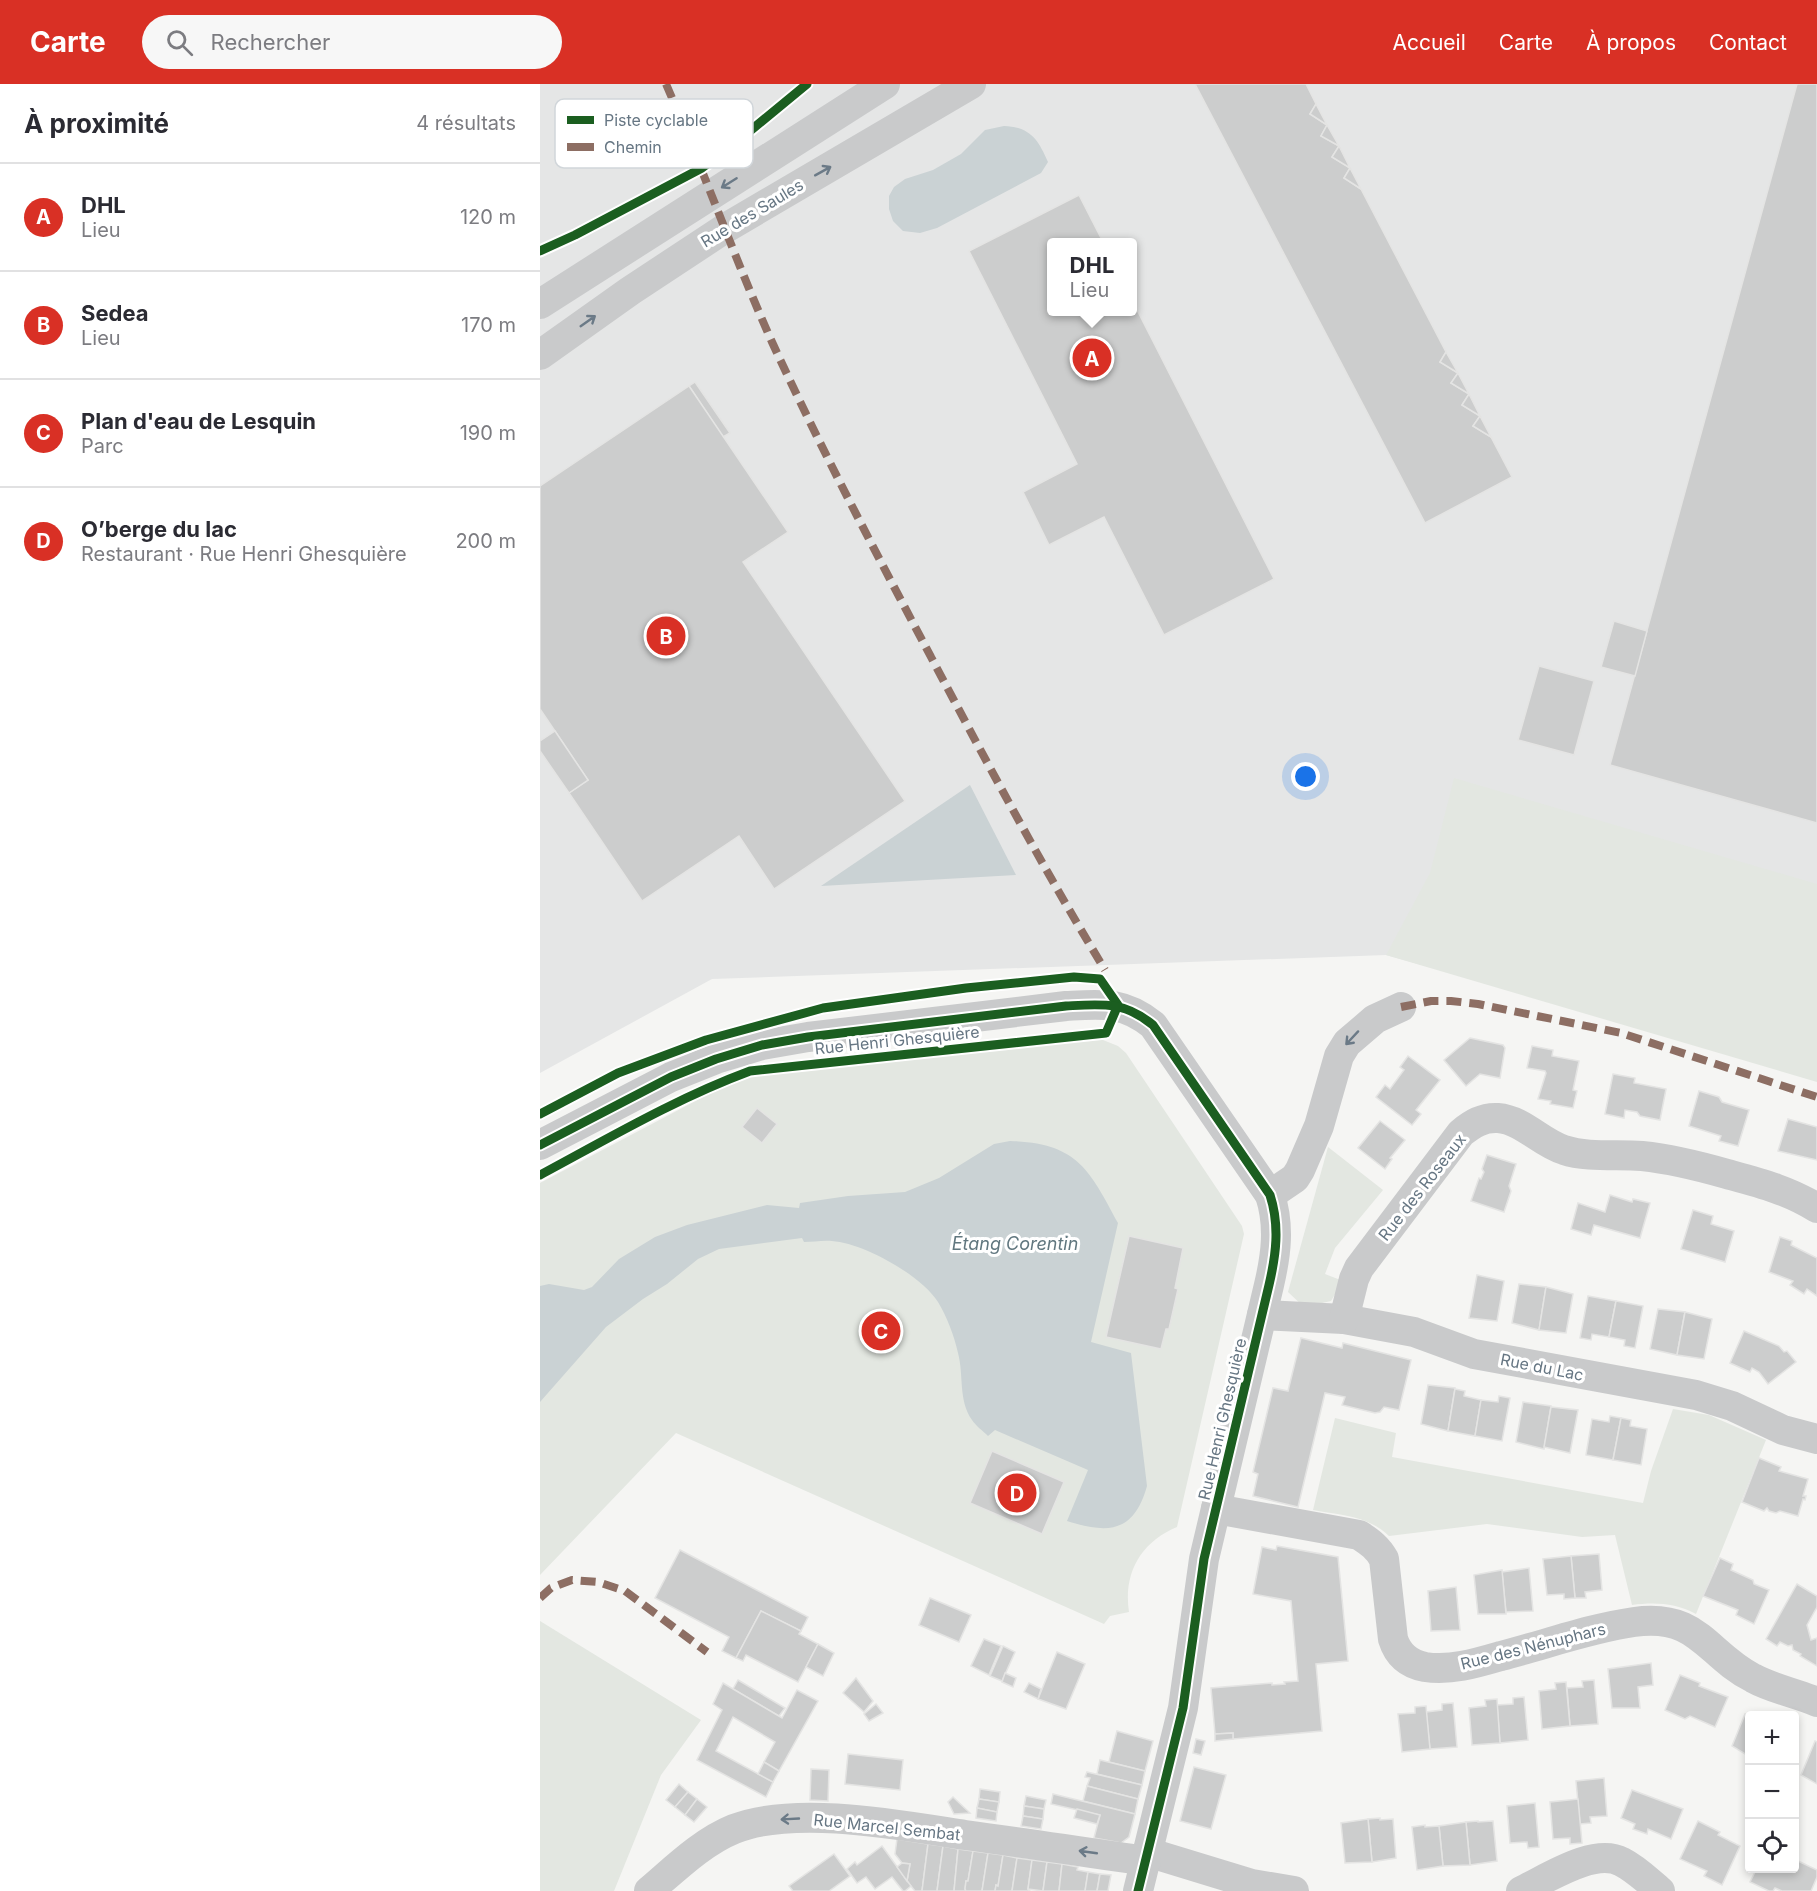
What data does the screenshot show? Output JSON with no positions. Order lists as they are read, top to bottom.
{
  "streets": {
    "street": [
      "Rue des Saules",
      "Rue Henri Ghesquière",
      "Rue des Roseaux",
      "Rue du Lac",
      "Rue des Nénuphars",
      "Rue Marcel Sembat"
    ]
  },
  "crossings": [
    ["Rue Henri Ghesquière", "Rue du Lac"],
    ["Rue Henri Ghesquière", "Rue des Nénuphars"],
    ["Rue Henri Ghesquière", "Rue Marcel Sembat"],
    ["Rue des Roseaux", "Rue du Lac"]
  ],
  "one_way": ["Rue Marcel Sembat"],
  "water": ["Étang Corentin"],
  "legend": ["Piste cyclable", "Chemin"],
  "page": {
    "header": "Carte",
    "search": "Rechercher",
    "nav": [
      "Accueil",
      "Carte",
      "À propos",
      "Contact"
    ],
    "heading": ["À proximité", "4 résultats"],
    "list": [
      {
        "mark": "A",
        "name": "DHL",
        "note": "Lieu",
        "value": "120 m"
      },
      {
        "mark": "B",
        "name": "Sedea",
        "note": "Lieu",
        "value": "170 m"
      },
      {
        "mark": "C",
        "name": "Plan d'eau de Lesquin",
        "note": "Parc",
        "value": "190 m"
      },
      {
        "mark": "D",
        "name": "O’berge du lac",
        "note": "Restaurant · Rue Henri Ghesquière",
        "value": "200 m"
      }
    ],
    "popup": ["DHL", "Lieu"],
    "pins": [
      "A",
      "B",
      "C",
      "D"
    ],
    "map_buttons": ["+", "−"]
  }
}
